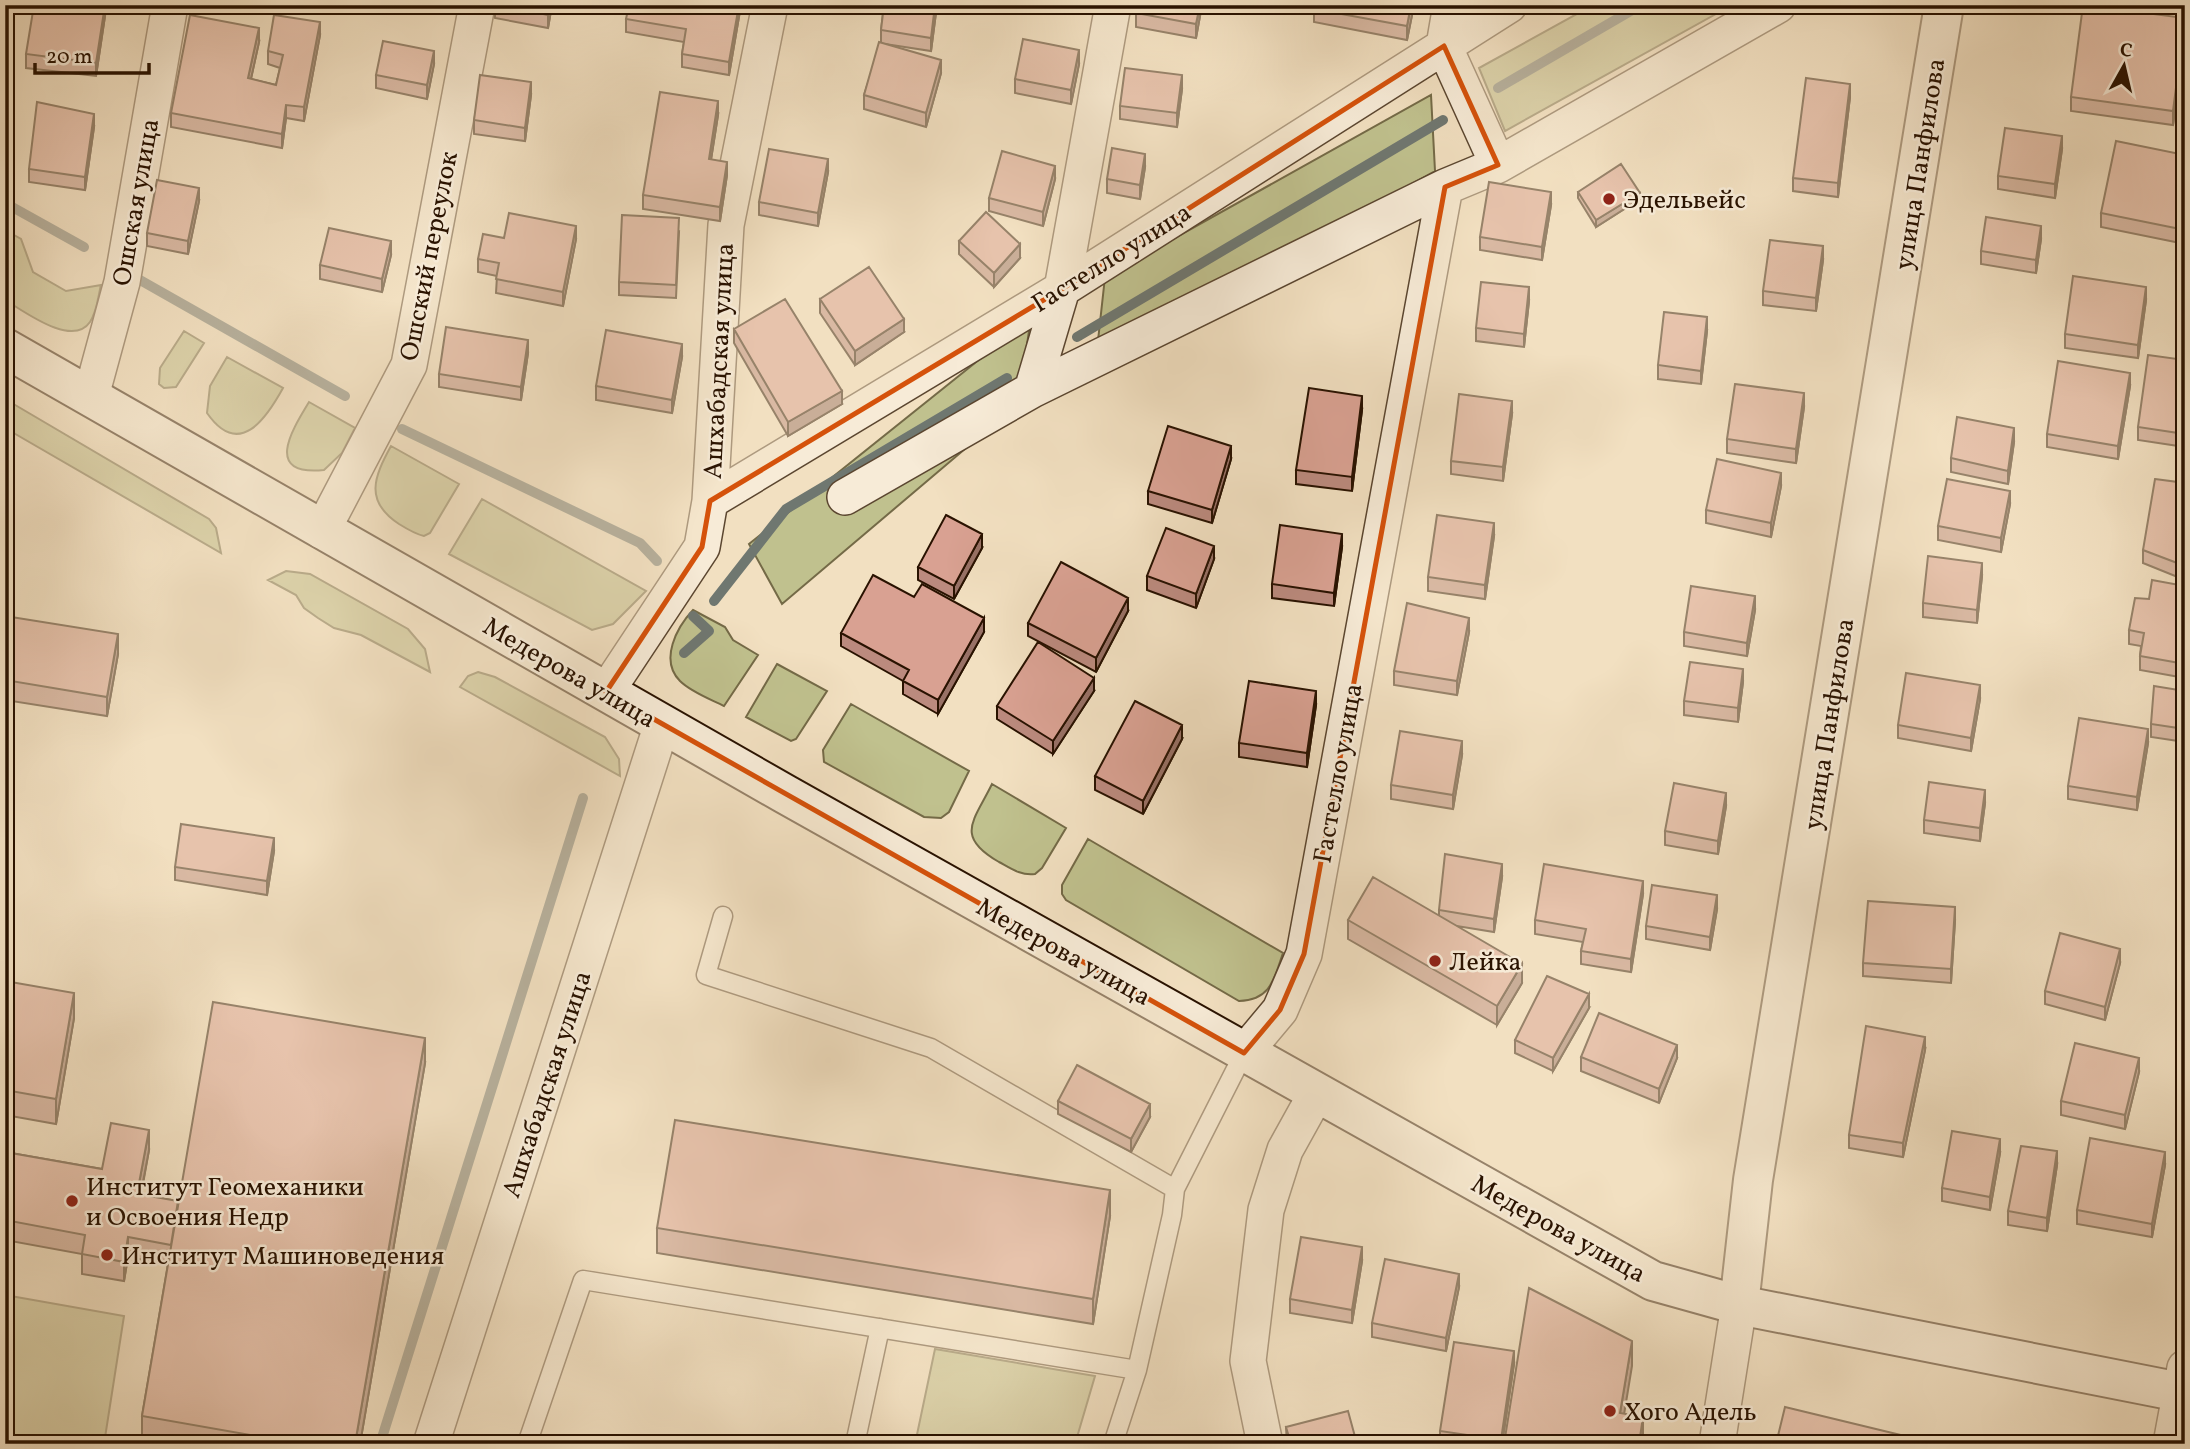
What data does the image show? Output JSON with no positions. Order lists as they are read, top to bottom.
{
  "streets": {
    "main road": ["улица Панфилова", "Медерова улица"],
    "street": [
      "Ошская улица",
      "Ошский переулок",
      "Гастелло улица",
      "Ашхабадская улица"
    ]
  },
  "crossings": [
    ["улица Панфилова", "Медерова улица"],
    ["Ошская улица", "Медерова улица"],
    ["Ошский переулок", "Медерова улица"],
    ["Гастелло улица", "Ашхабадская улица"],
    ["Гастелло улица", "Медерова улица"],
    ["Ашхабадская улица", "Медерова улица"]
  ],
  "places": [
    "Эдельвейс",
    "Лейка",
    "Институт Геомеханики и Освоения Недр",
    "Институт Машиноведения",
    "Хого Адель"
  ],
  "scale_bar": "20 m",
  "north": "top"
}
